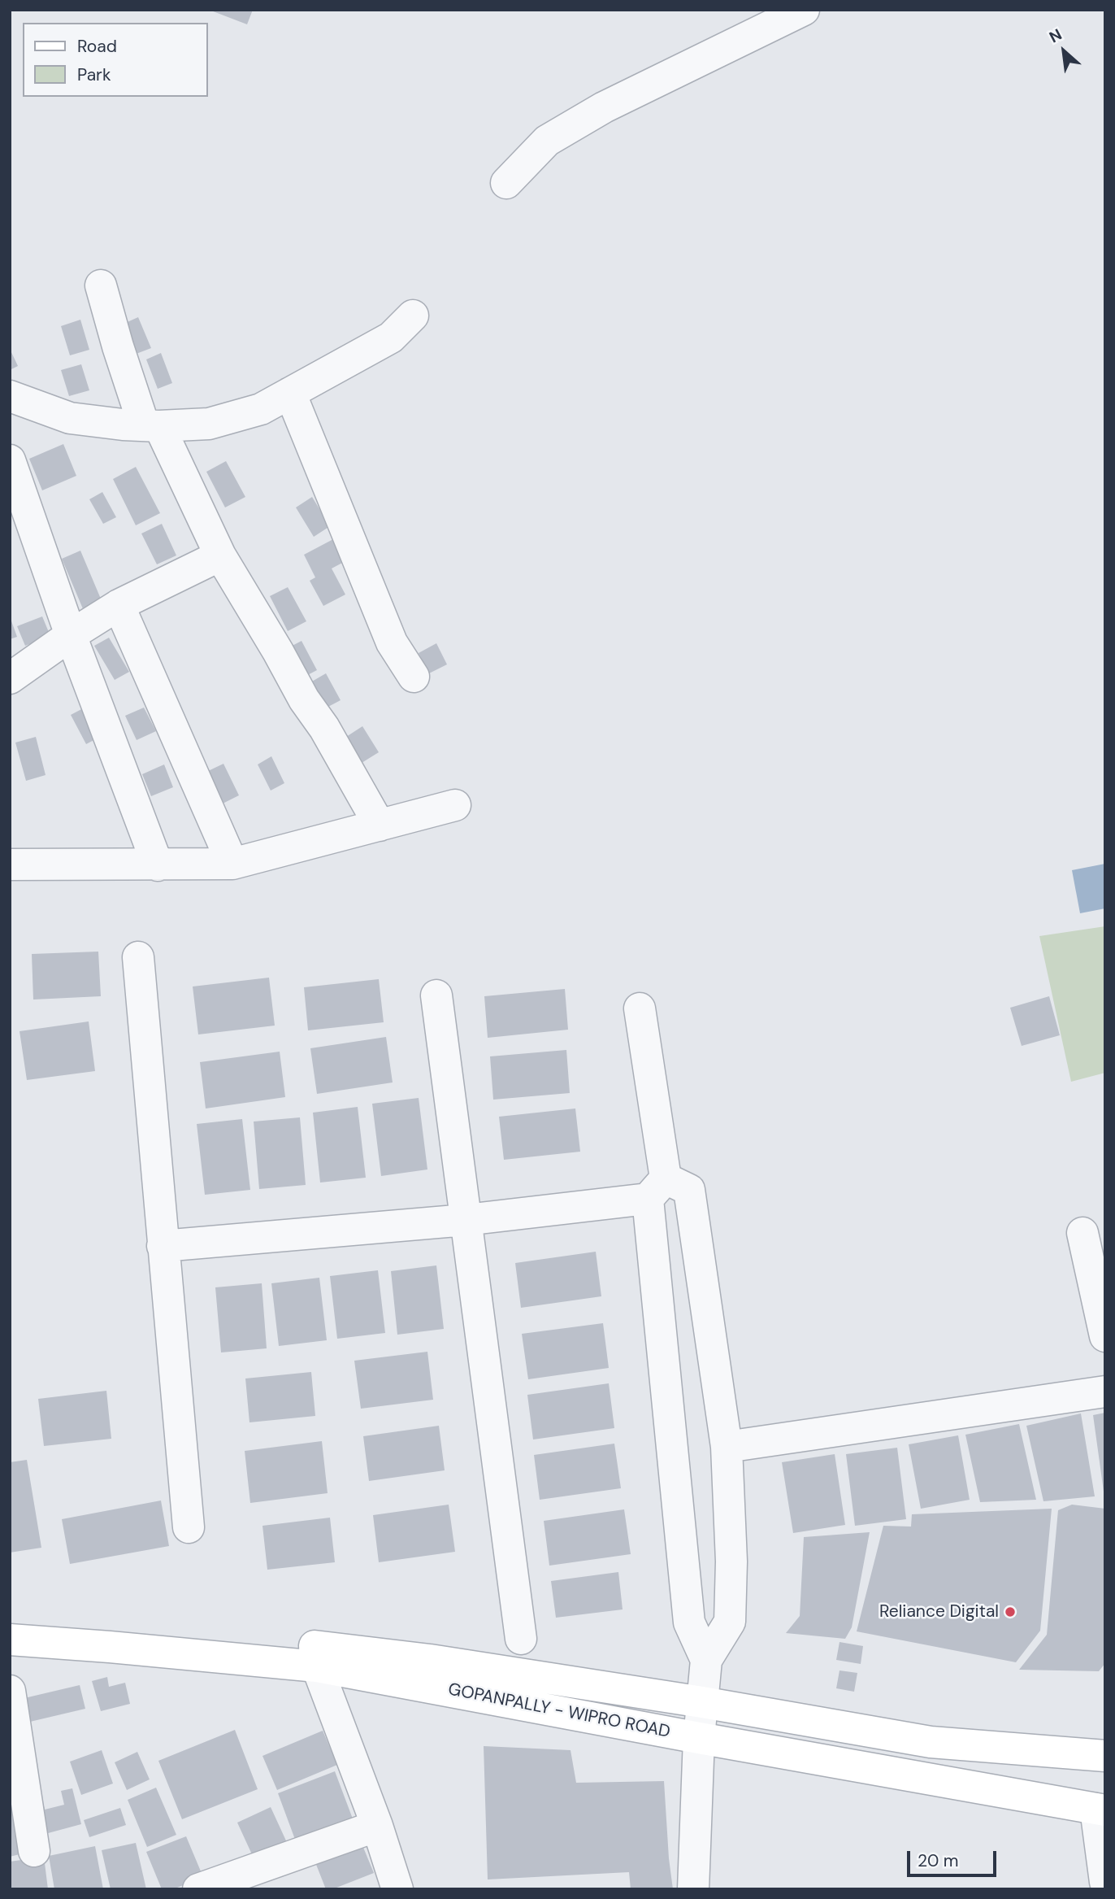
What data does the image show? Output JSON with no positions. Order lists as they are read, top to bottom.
{
  "streets": {
    "main road": ["GOPANPALLY - WIPRO ROAD"]
  },
  "places": ["Reliance Digital"],
  "legend": ["Road", "Park"],
  "scale_bar": "20 m",
  "north": "top left"
}
